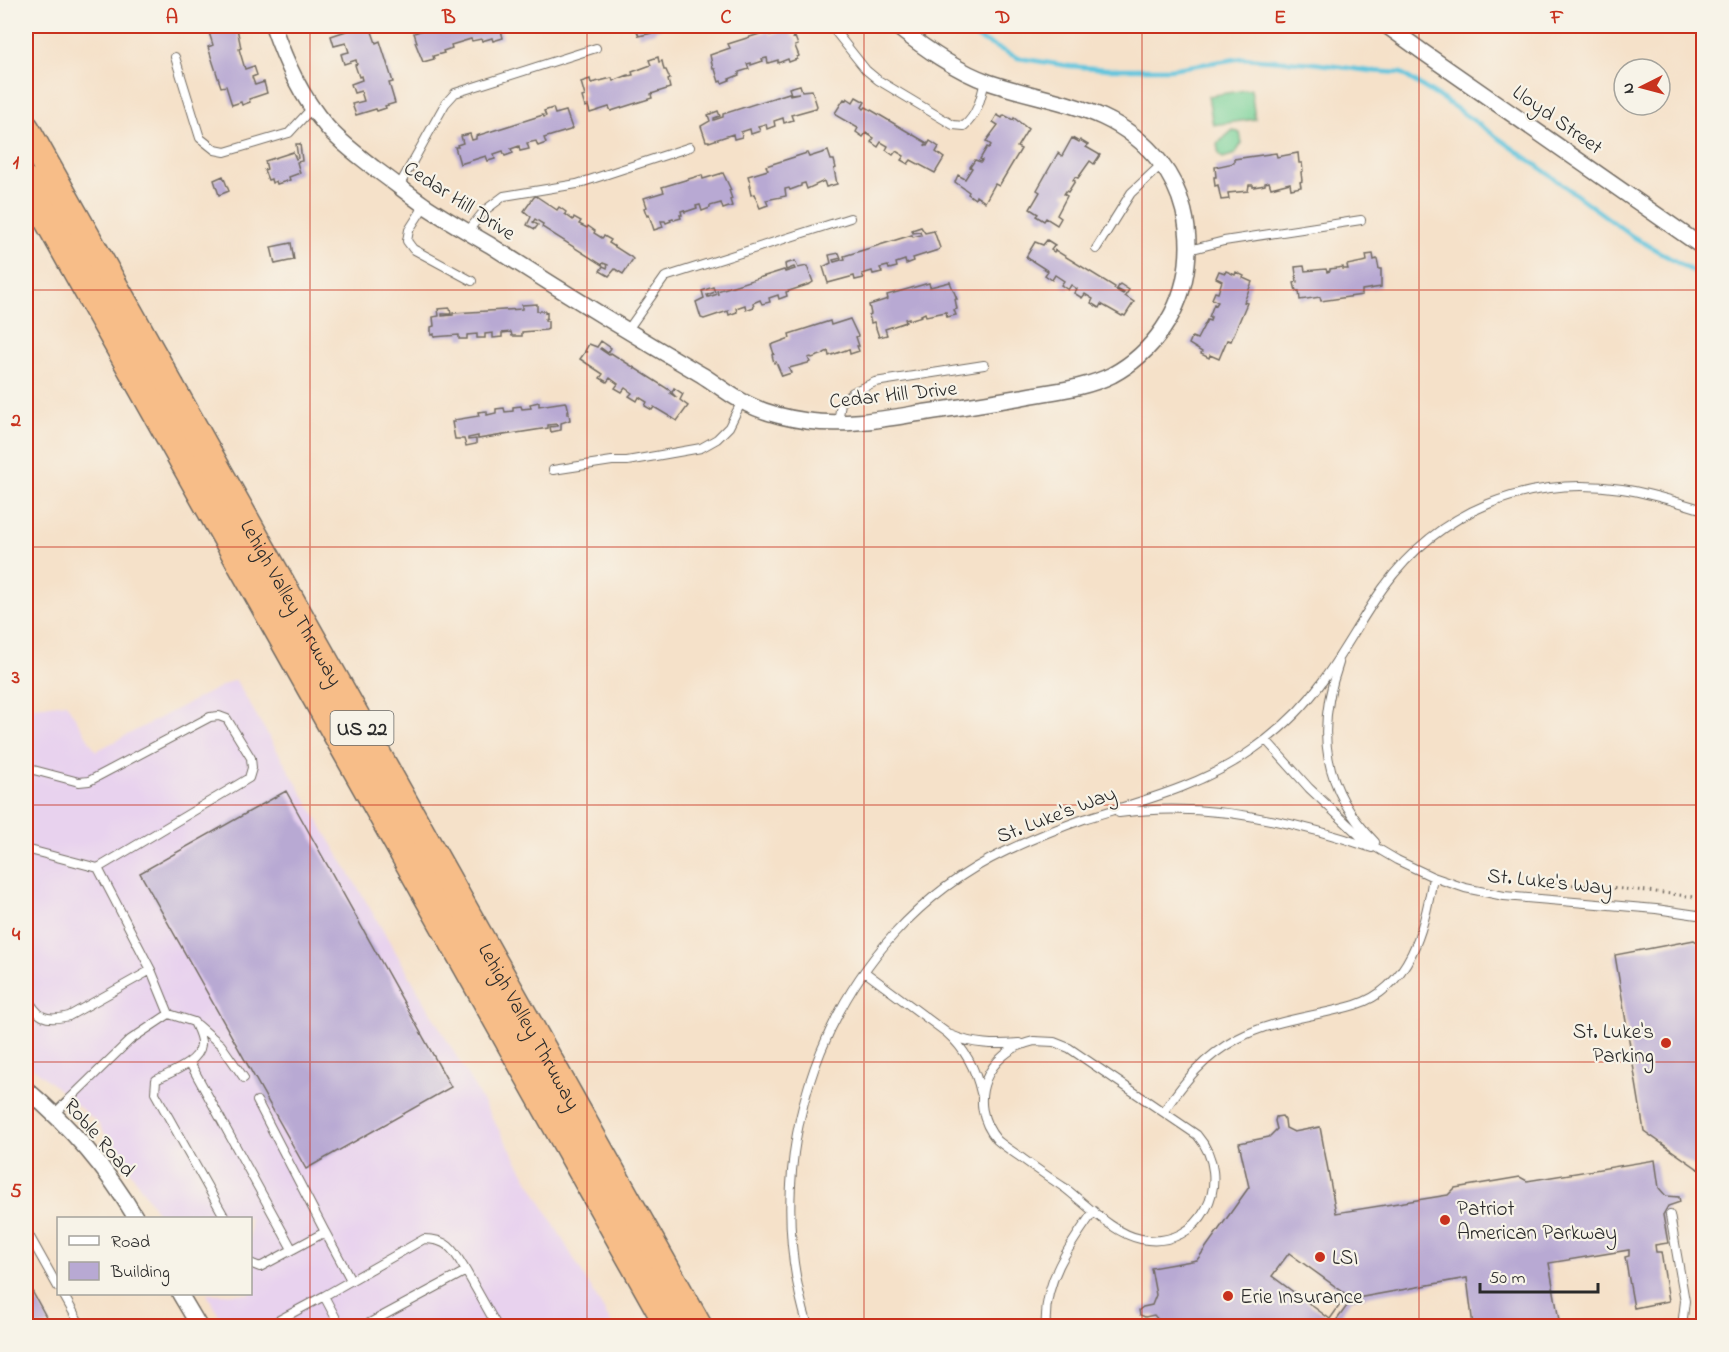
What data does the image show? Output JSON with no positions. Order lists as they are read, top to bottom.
{
  "streets": {
    "highway": ["Lehigh Valley Thruway", "US 22"],
    "street": ["Lloyd Street", "Cedar Hill Drive", "Roble Road"],
    "lane": ["St. Luke's Way"]
  },
  "places": [
    "St. Luke's Parking",
    "Patriot American Parkway",
    "LSI",
    "Erie Insurance"
  ],
  "legend": ["Road", "Building"],
  "scale_bar": "50 m",
  "north": "left",
  "grid": {
    "columns": [
      "A",
      "B",
      "C",
      "D",
      "E",
      "F"
    ],
    "rows": [
      "1",
      "2",
      "3",
      "4",
      "5"
    ]
  }
}
